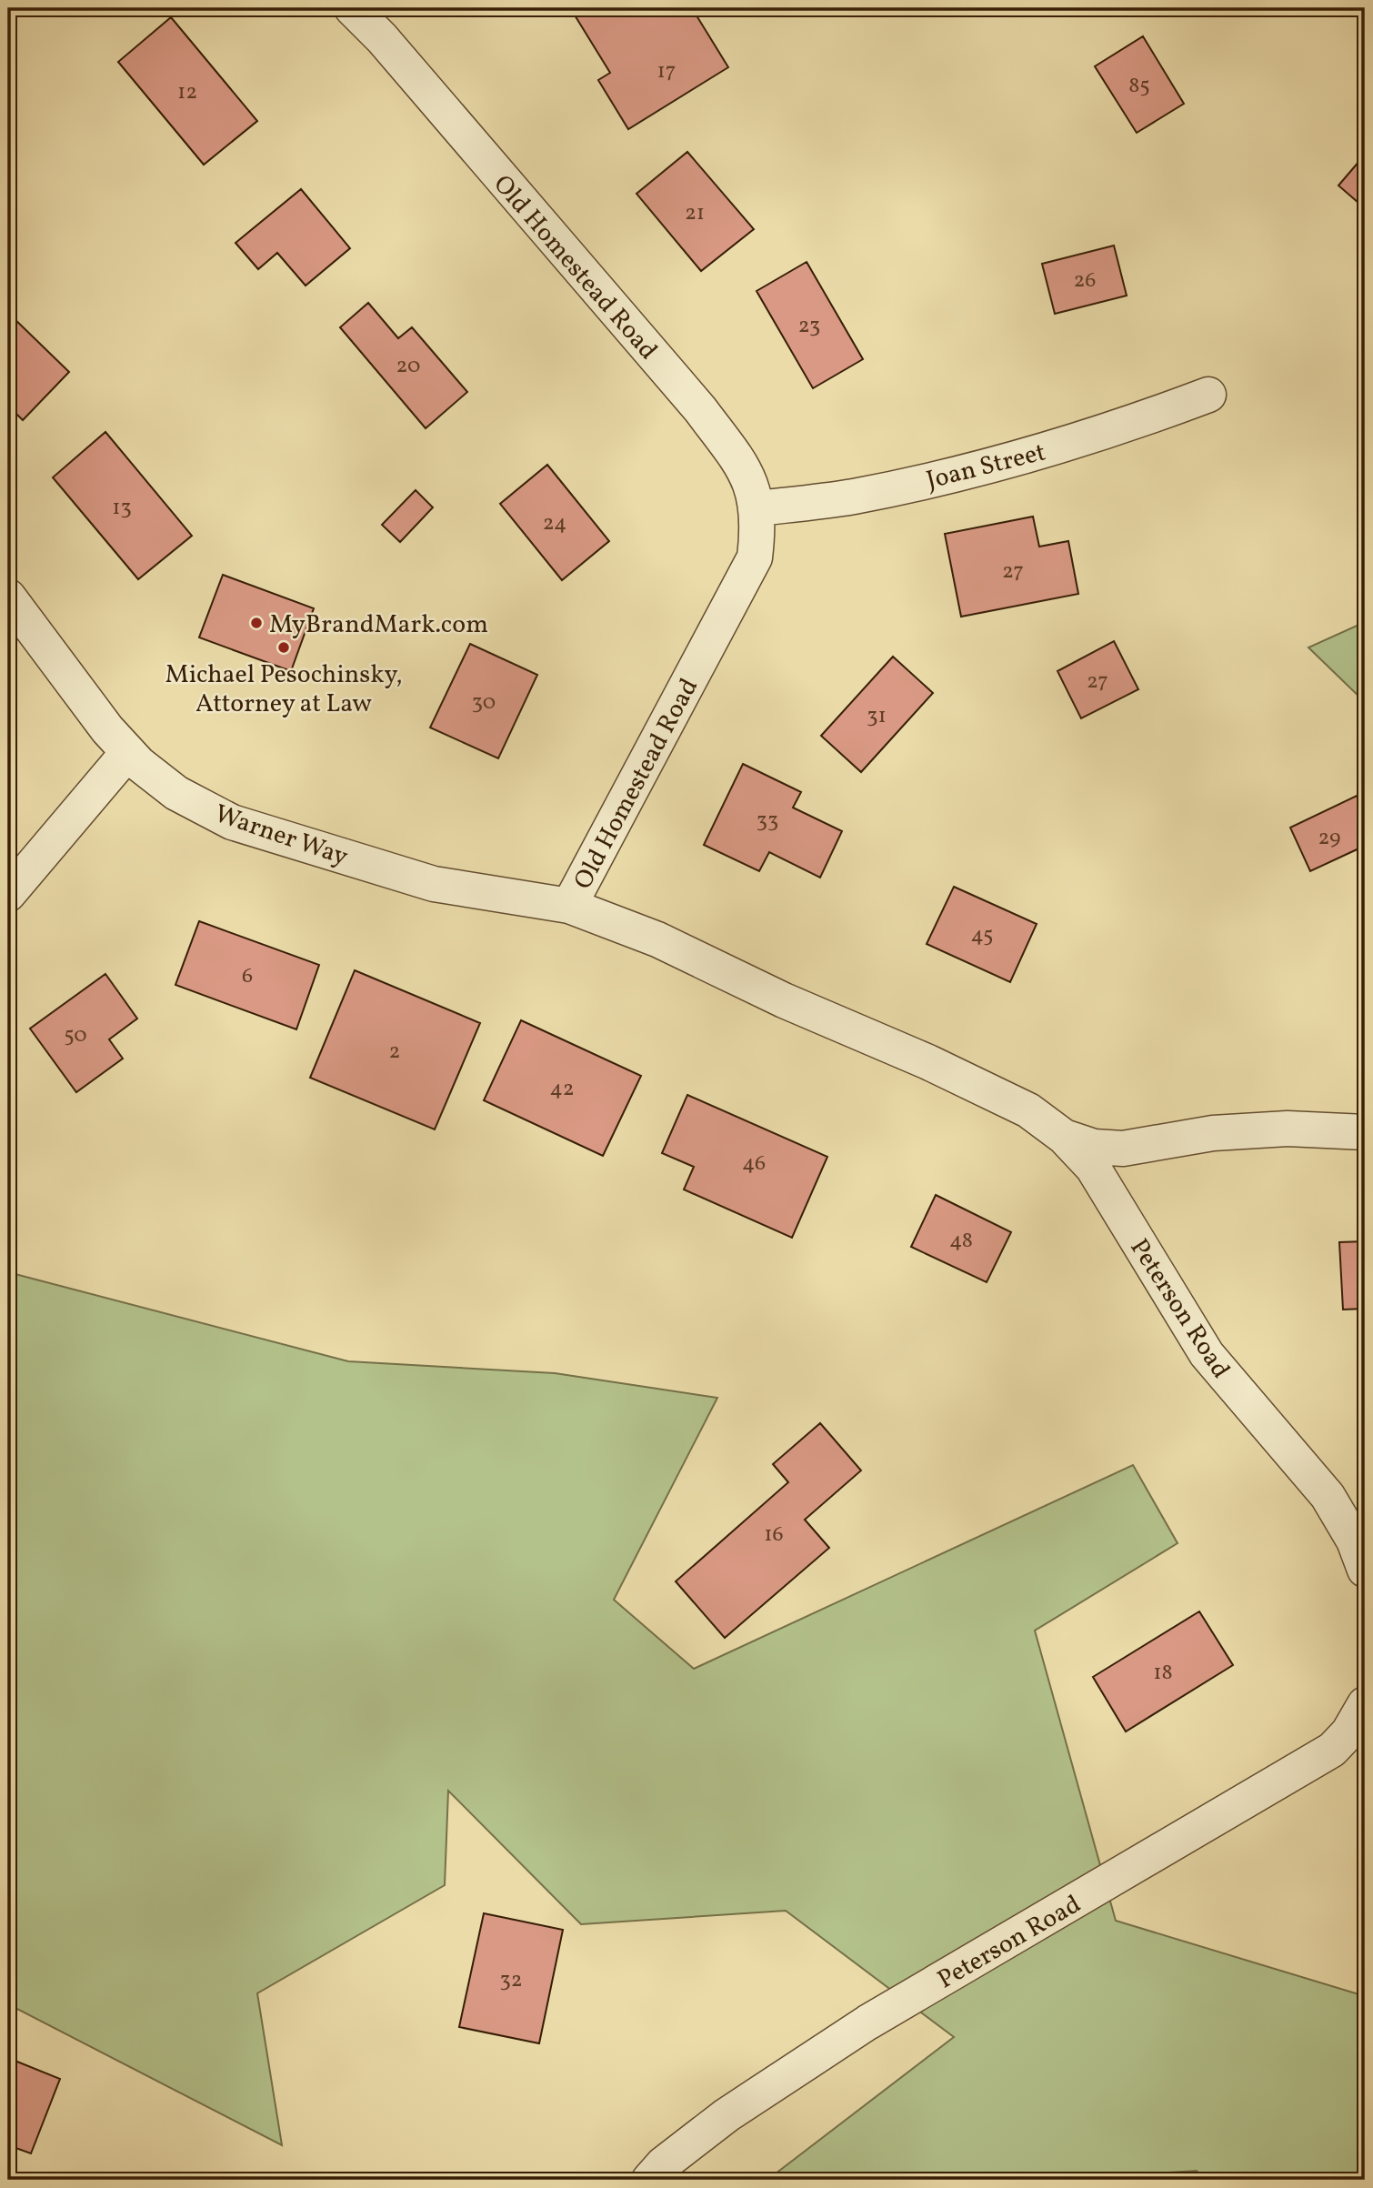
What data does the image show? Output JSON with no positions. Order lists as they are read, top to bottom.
{
  "streets": {
    "street": [
      "Old Homestead Road",
      "Joan Street",
      "Warner Way",
      "Peterson Road"
    ]
  },
  "crossings": [
    ["Old Homestead Road", "Joan Street"],
    ["Old Homestead Road", "Warner Way"],
    ["Old Homestead Road", "Peterson Road"]
  ],
  "places": ["MyBrandMark.com", "Michael Pesochinsky, Attorney at Law"],
  "house_numbers": [
    "17",
    "85",
    "12",
    "21",
    "26",
    "23",
    "20",
    "13",
    "24",
    "27",
    "27",
    "30",
    "31",
    "33",
    "29",
    "45",
    "6",
    "50",
    "2",
    "42",
    "46",
    "48",
    "16",
    "18",
    "32"
  ]
}
